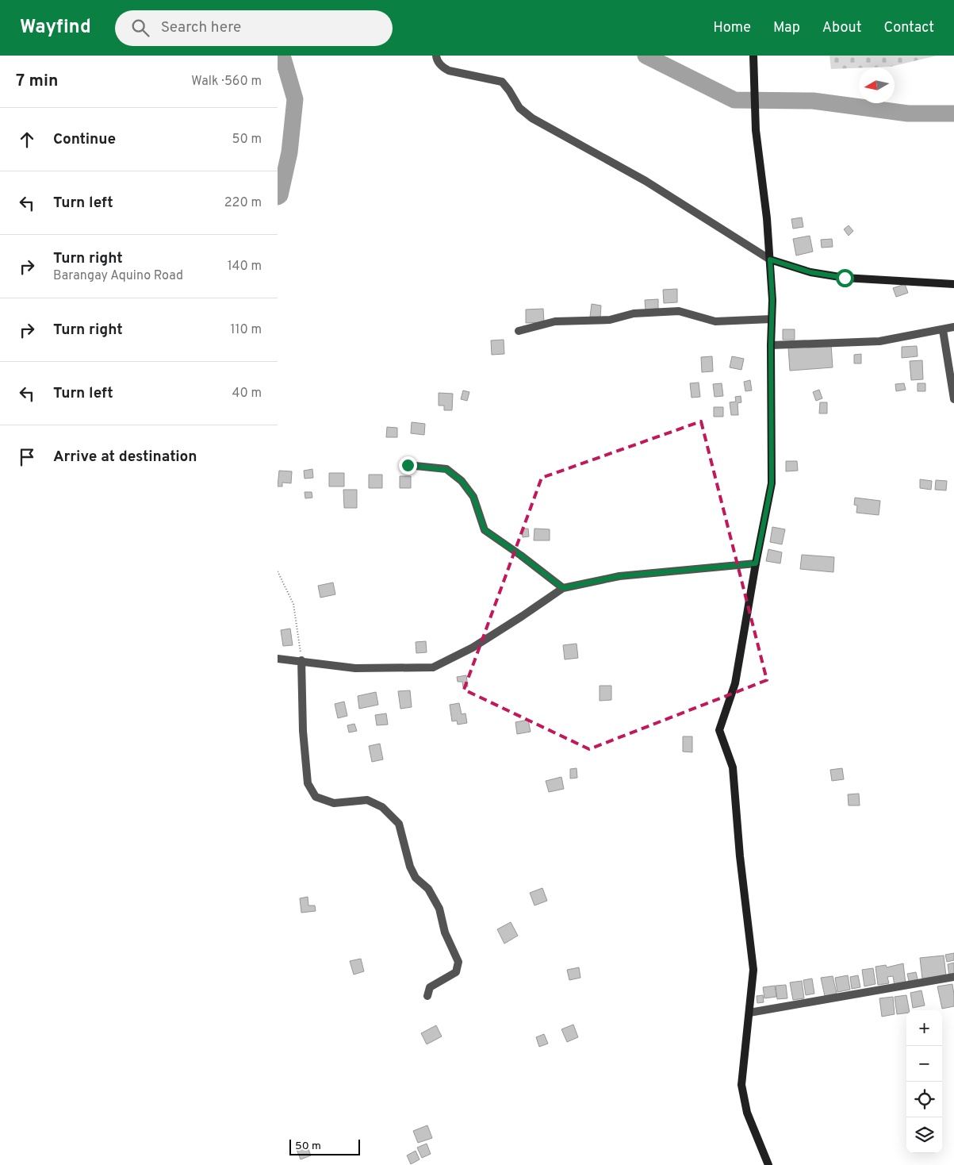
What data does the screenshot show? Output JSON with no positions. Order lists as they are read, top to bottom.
{
  "scale_bar": "50 m",
  "north": "left",
  "page": {
    "header": "Wayfind",
    "search": "Search here",
    "nav": [
      "Home",
      "Map",
      "About",
      "Contact"
    ],
    "heading": ["7 min", "Walk · 560 m"],
    "list": [
      ["Continue", "50 m"],
      ["Turn left", "220 m"],
      ["Turn right", "Barangay Aquino Road", "140 m"],
      ["Turn right", "110 m"],
      ["Turn left", "40 m"],
      "Arrive at destination"
    ],
    "map_buttons": ["+", "−"],
    "scale": "50 m"
  }
}
